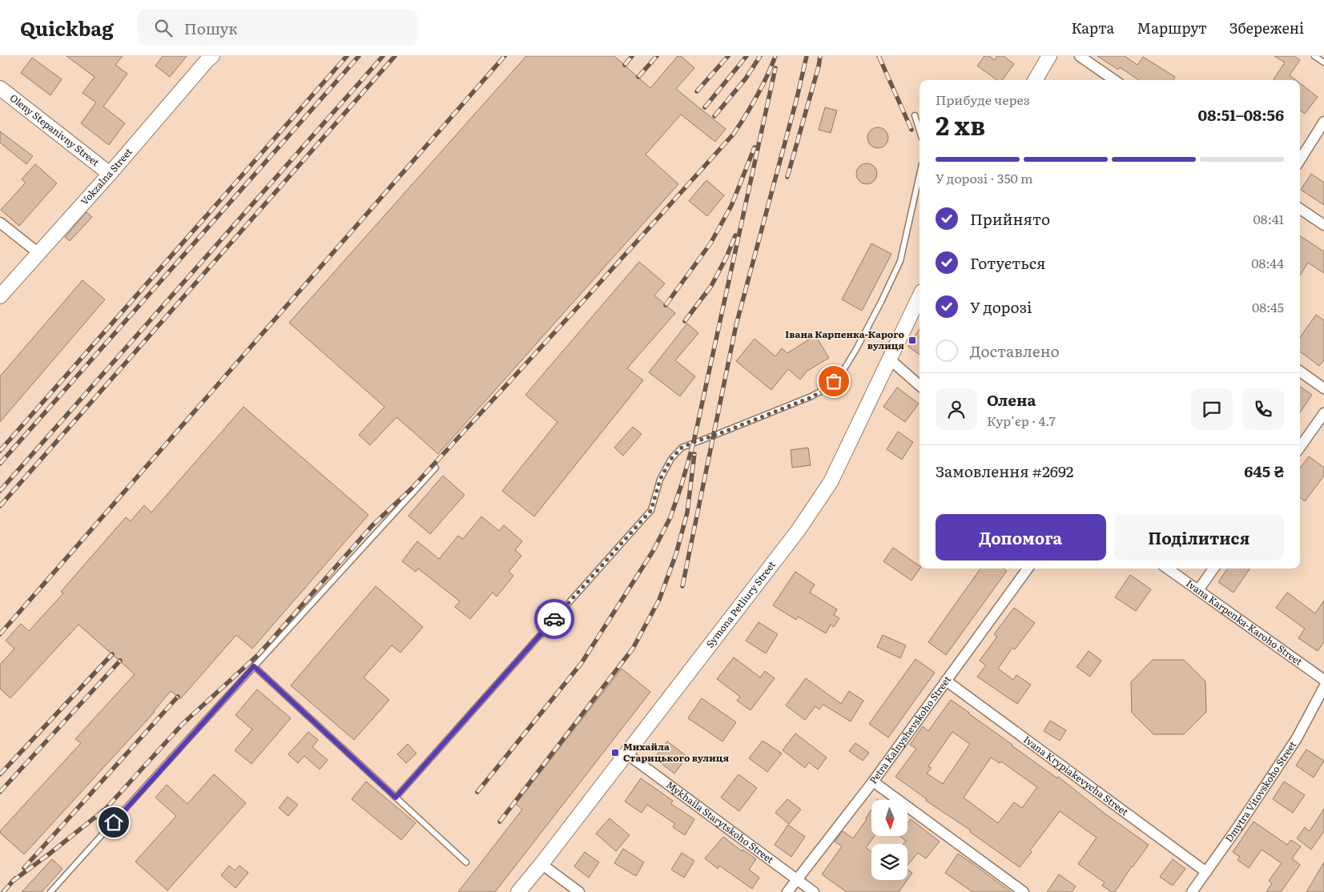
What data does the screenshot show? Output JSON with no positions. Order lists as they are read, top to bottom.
{
  "streets": {
    "main road": ["Oleny Stepanivny Street", "Vokzalna Street", "Symona Petliury Street"],
    "street": [
      "Ivana Karpenka-Karoho Street",
      "Petra Kalnyshevskoho Street",
      "Ivana Krypiakevycha Street",
      "Dmytra Vitovskoho Street",
      "Mykhaila Starytskoho Street"
    ]
  },
  "crossings": [
    ["Oleny Stepanivny Street", "Vokzalna Street"],
    ["Symona Petliury Street", "Mykhaila Starytskoho Street"],
    ["Petra Kalnyshevskoho Street", "Ivana Krypiakevycha Street"],
    ["Petra Kalnyshevskoho Street", "Mykhaila Starytskoho Street"],
    ["Ivana Krypiakevycha Street", "Dmytra Vitovskoho Street"]
  ],
  "places": {
    "transit": ["Івана Карпенка-Карого вулиця", "Михайла Старицького вулиця"]
  },
  "north": "bottom",
  "page": {
    "header": "Quickbag",
    "search": "Пошук",
    "nav": ["Карта", "Маршрут", "Збережені"],
    "heading": ["2 хв", "Прибуде через", "08:51–08:56"],
    "panel": [
      "Олена",
      "Кур’єр · 4.7",
      "Замовлення #2692",
      "645 ₴"
    ],
    "bar": "У дорозі · 350 m",
    "list": [
      ["Прийнято", "08:41"],
      ["Готується", "08:44"],
      ["У дорозі", "08:45"],
      "Доставлено"
    ],
    "buttons": ["Допомога", "Поділитися"]
  }
}
